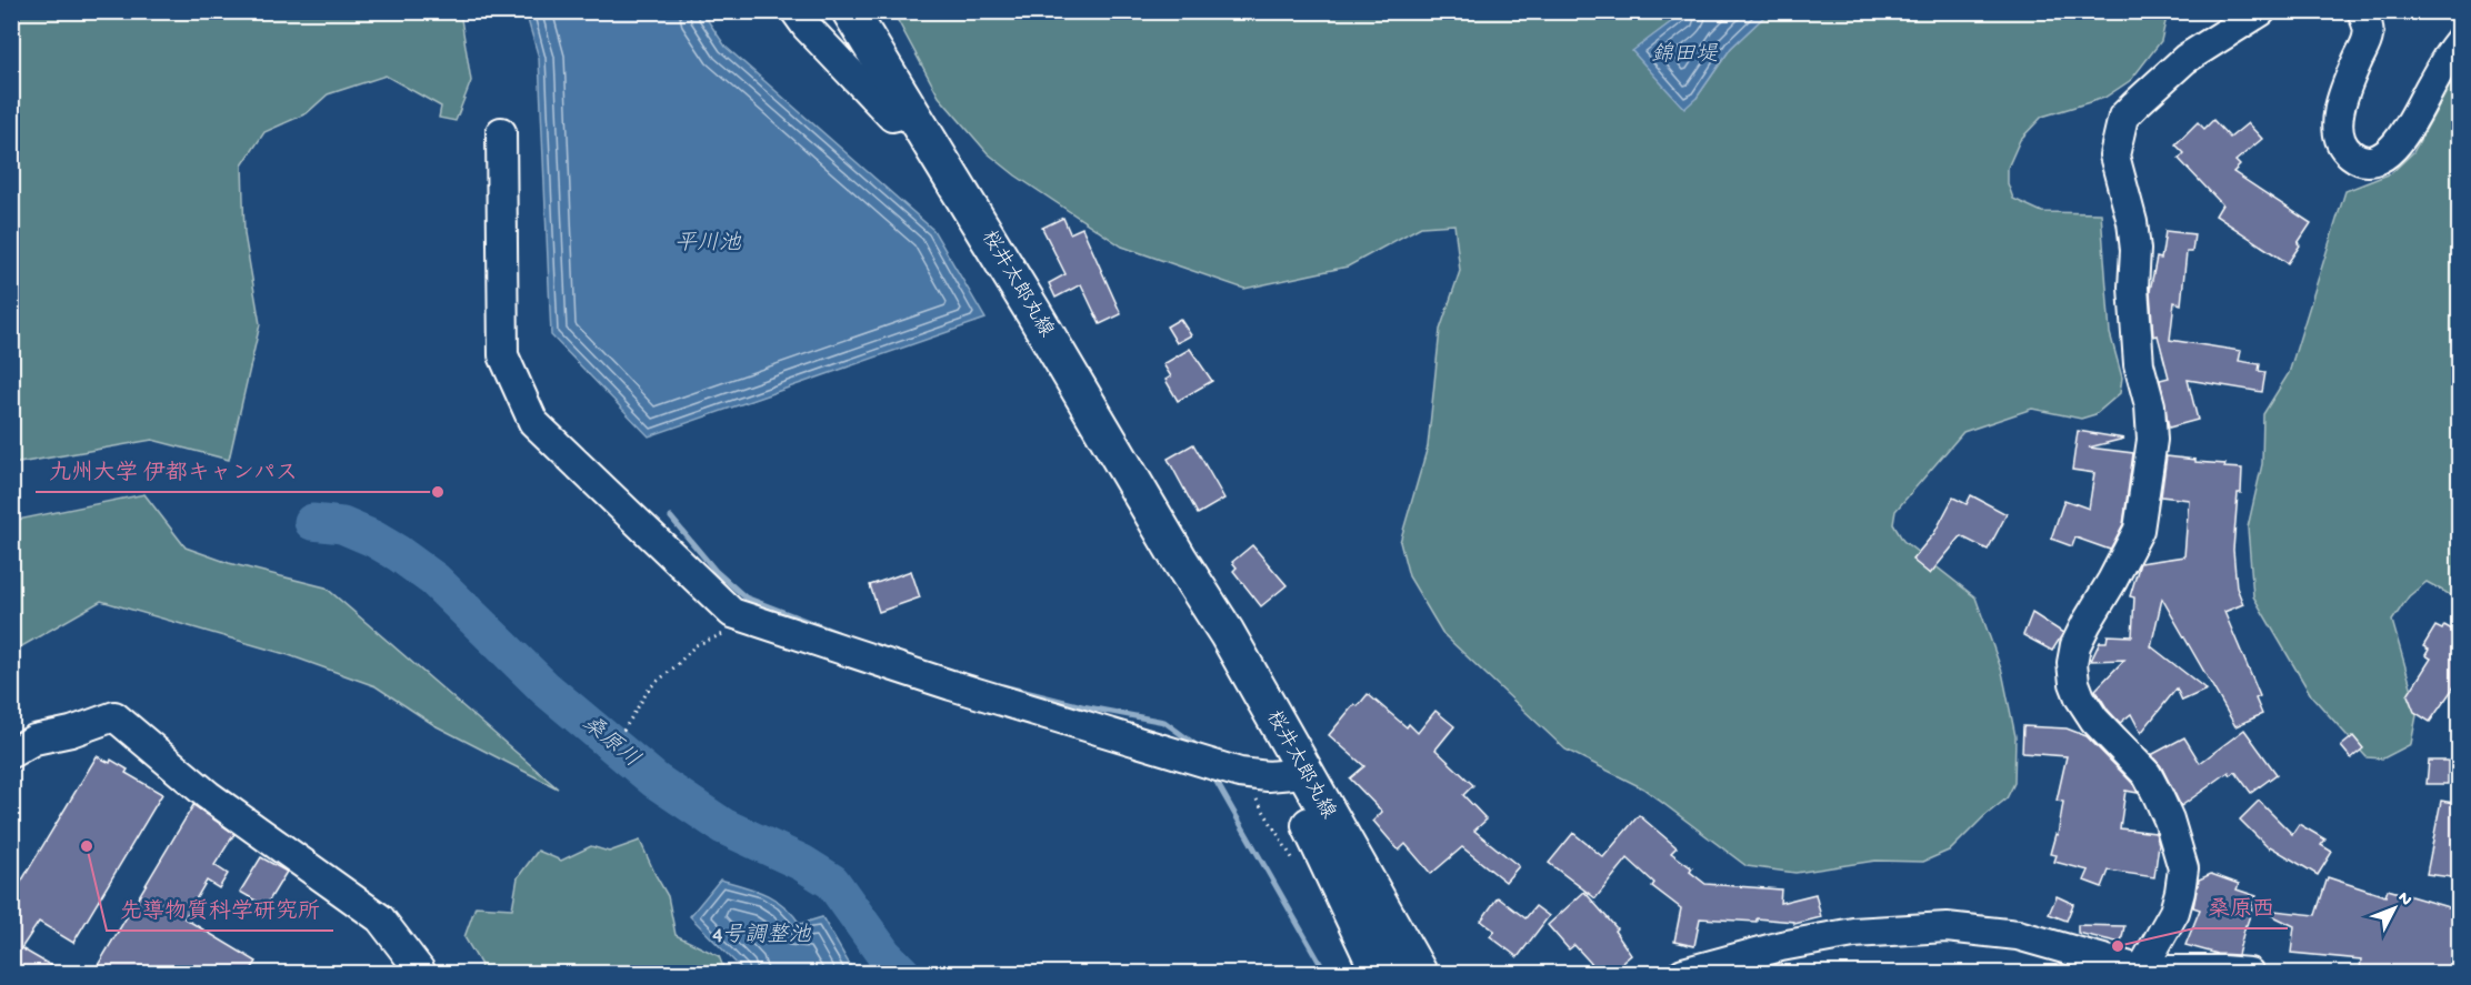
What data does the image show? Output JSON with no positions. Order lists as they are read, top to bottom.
{
  "streets": {
    "main road": ["桜井太郎丸線"]
  },
  "water": [
    "錦田堤",
    "平川池",
    "桑原川",
    "4号調整池"
  ],
  "places": ["九州大学 伊都キャンパス", "先導物質科学研究所", "桑原西"],
  "north": "top right"
}
